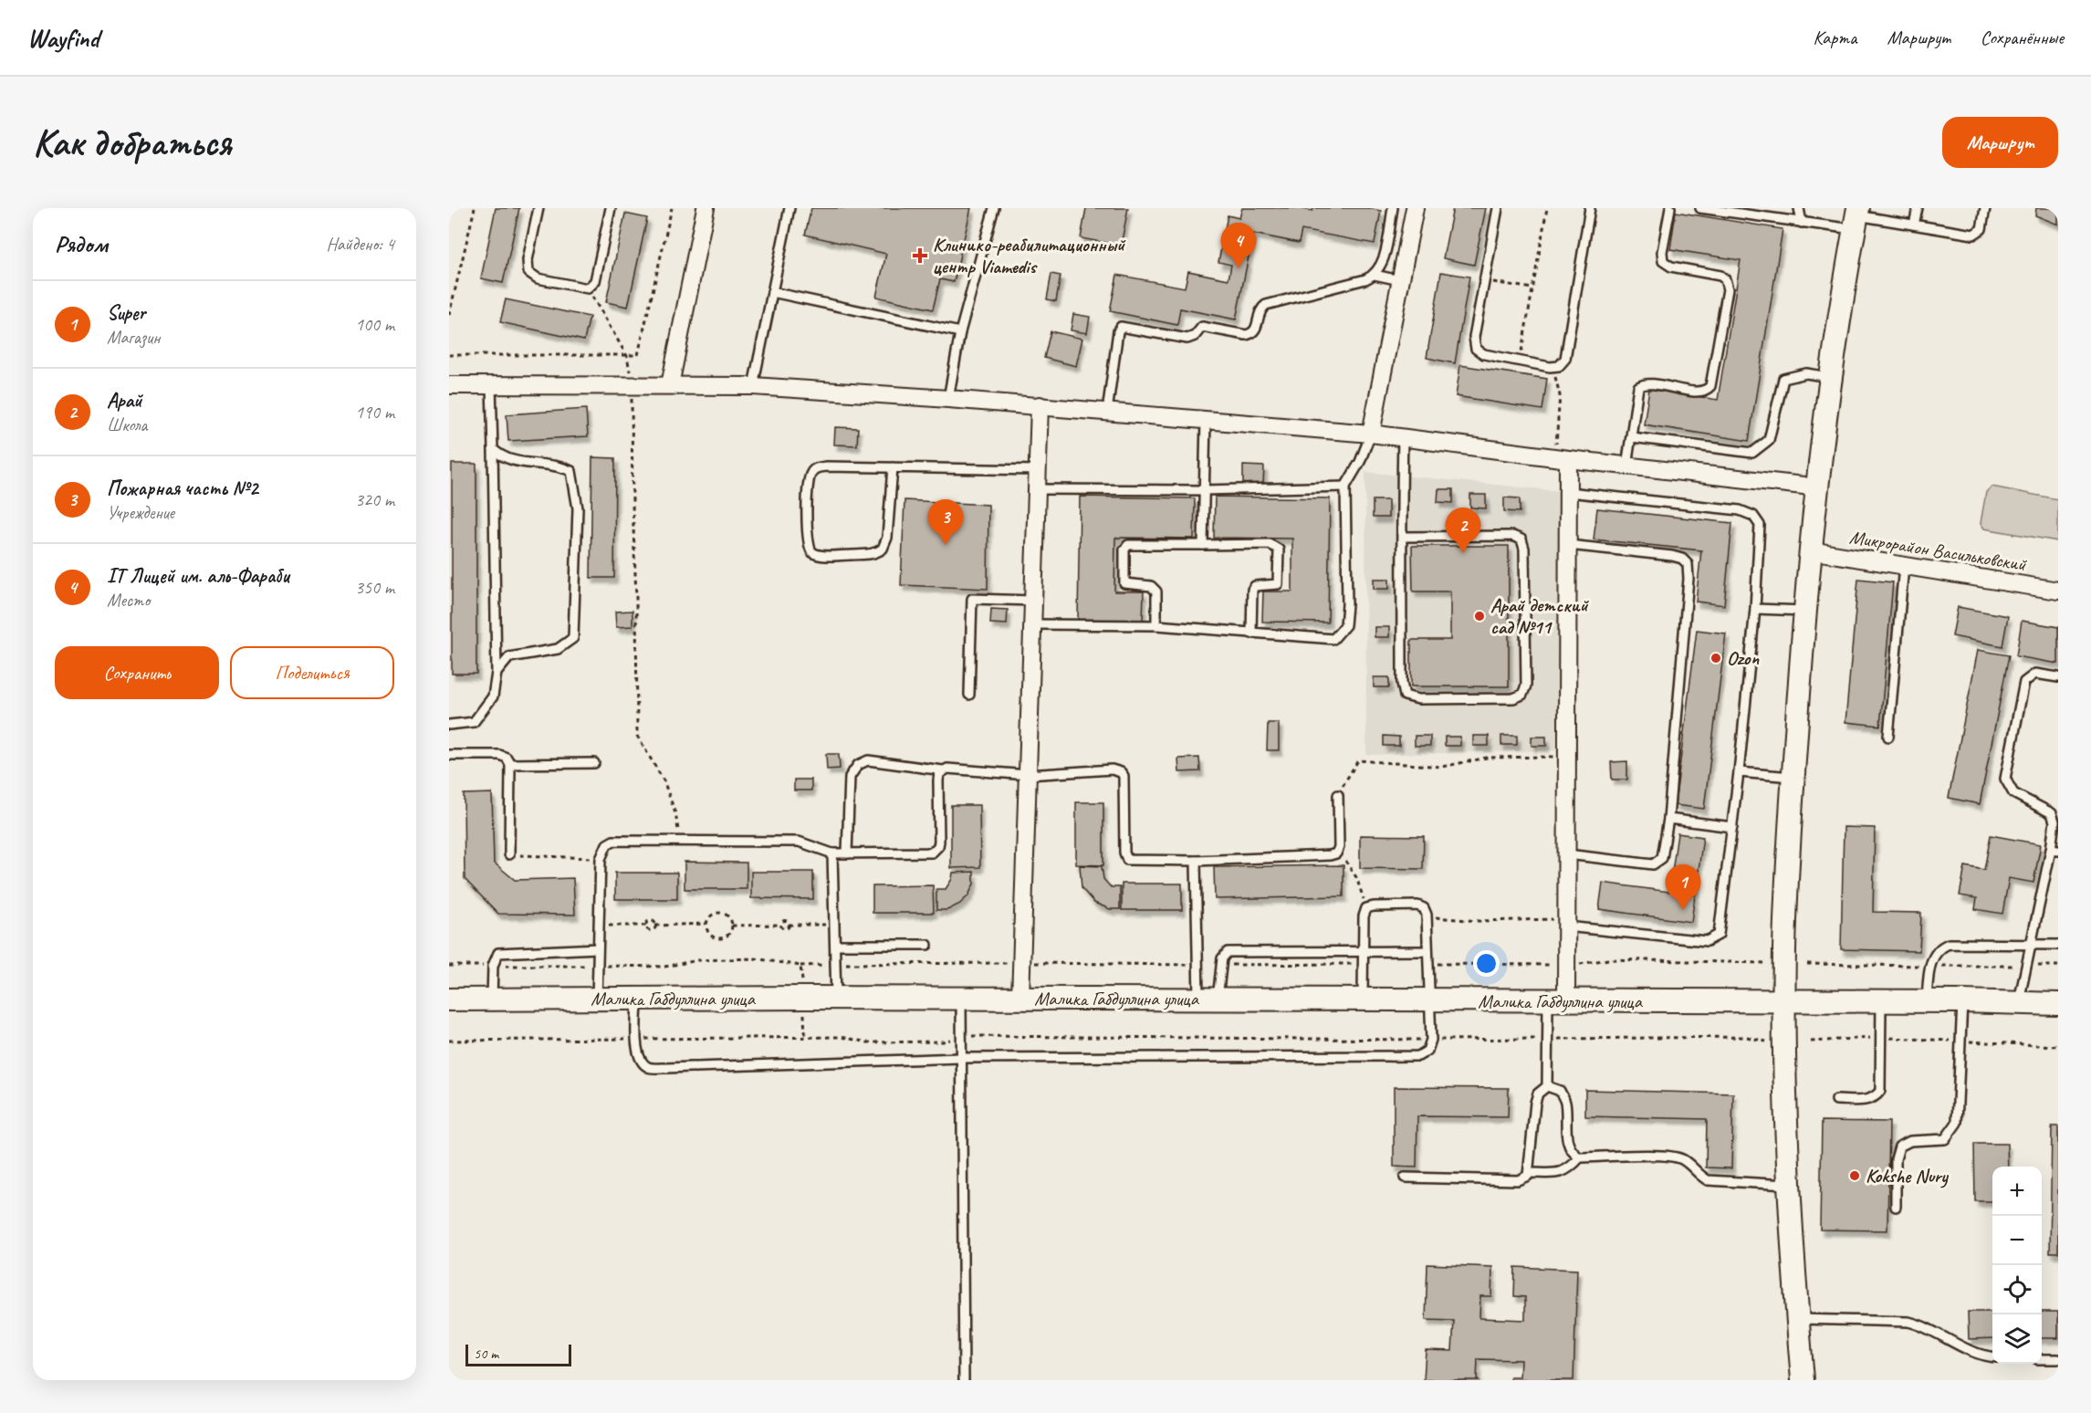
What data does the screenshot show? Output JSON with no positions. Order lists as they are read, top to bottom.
{
  "streets": {
    "street": ["Микрорайон Васильковский", "Малика Габдуллина улица"]
  },
  "places": {
    "health": ["Клинико-реабилитационный центр Viamedis"],
    "other": ["Арай детский сад №11", "Ozon", "Kokshe Nury"]
  },
  "scale_bar": "50 m",
  "page": {
    "header": "Wayfind",
    "nav": ["Карта", "Маршрут", "Сохранённые"],
    "buttons": [
      "Маршрут",
      ["Сохранить", "Поделиться"]
    ],
    "title": "Как добраться",
    "heading": ["Рядом", "Найдено: 4"],
    "pins": [
      "4",
      "3",
      "2",
      "1"
    ],
    "list": [
      {
        "mark": "1",
        "name": "Super",
        "note": "Магазин",
        "value": "100 m"
      },
      {
        "mark": "2",
        "name": "Арай",
        "note": "Школа",
        "value": "190 m"
      },
      {
        "mark": "3",
        "name": "Пожарная часть №2",
        "note": "Учреждение",
        "value": "320 m"
      },
      {
        "mark": "4",
        "name": "IT Лицей им. аль-Фараби",
        "note": "Место",
        "value": "350 m"
      }
    ],
    "map_buttons": ["+", "−"],
    "scale": "50 m"
  }
}
